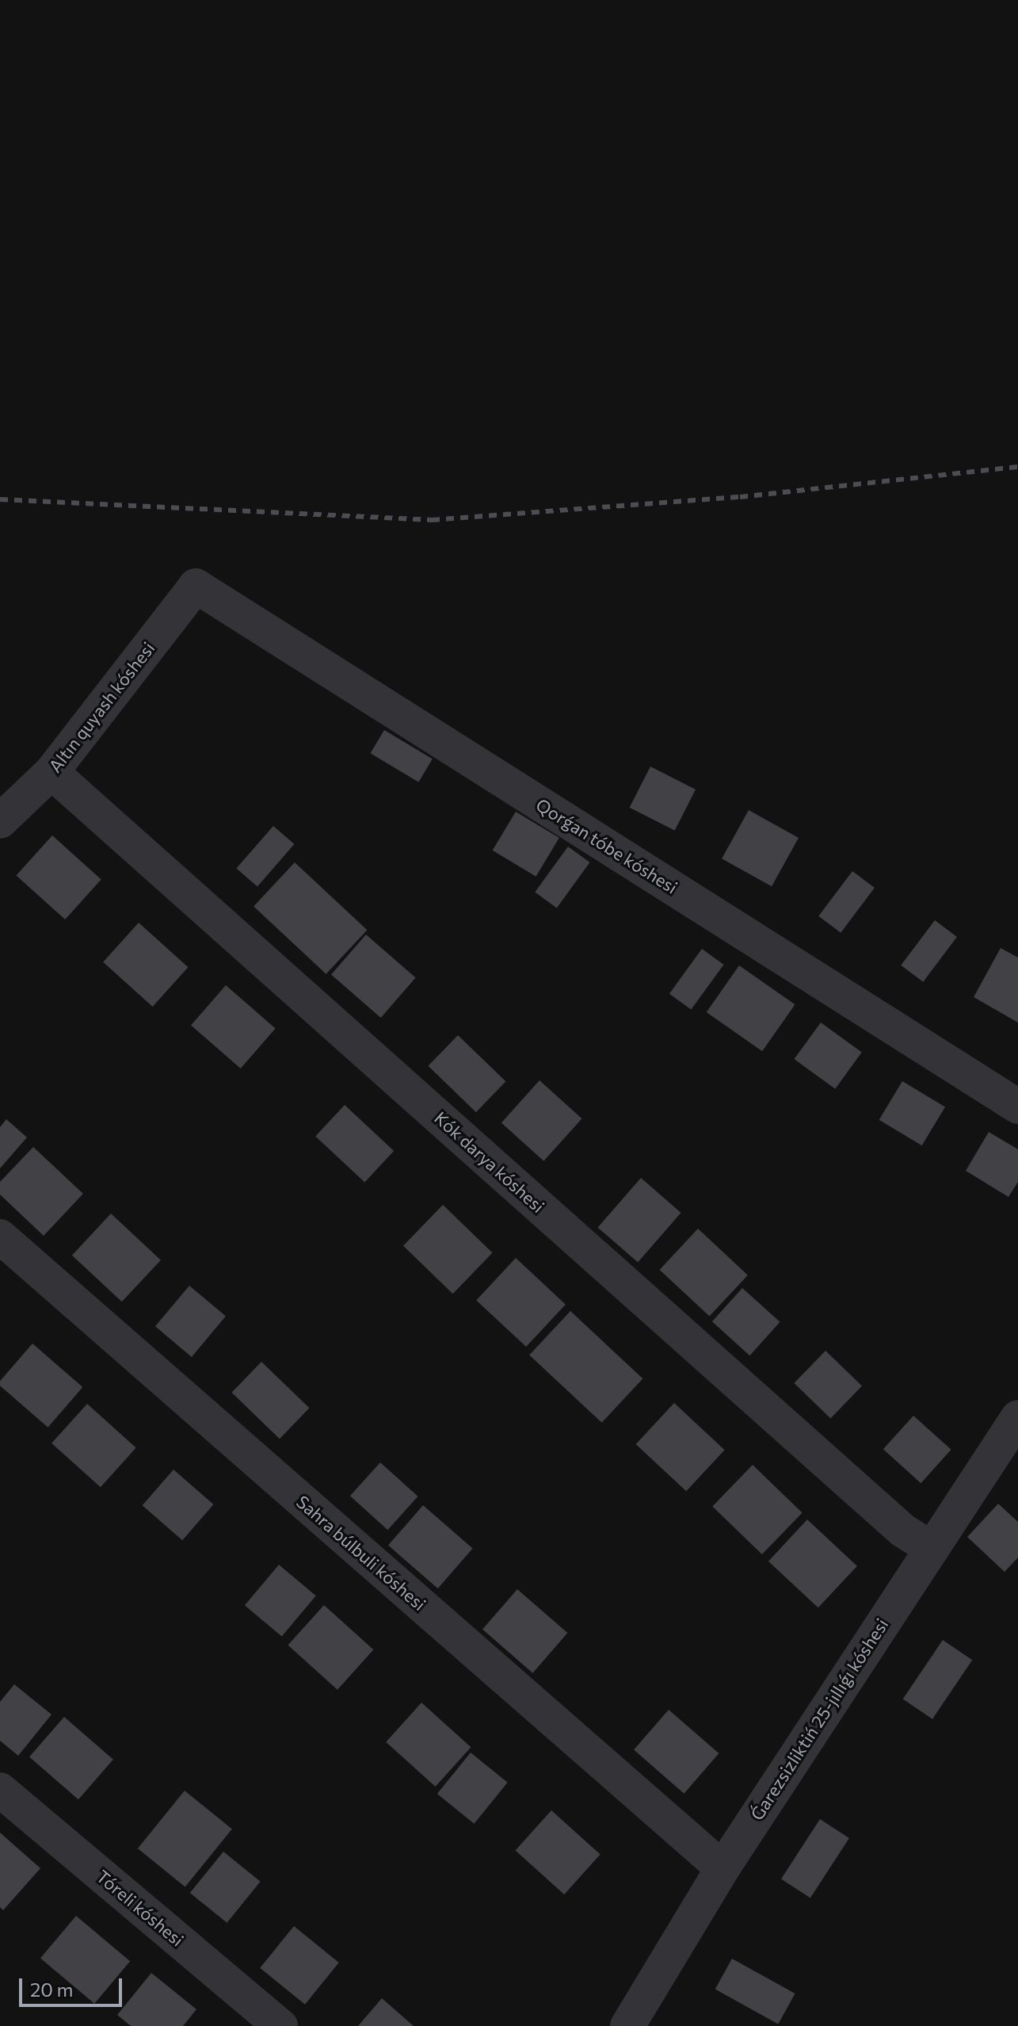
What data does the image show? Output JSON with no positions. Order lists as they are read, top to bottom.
{
  "streets": {
    "street": [
      "Altın quyash kóshesi",
      "Qorǵan tóbe kóshesi",
      "Kók darya kóshesi",
      "Sahra búlbuli kóshesi",
      "Ǵarezsizliktiń 25-jıllıǵı kóshesi",
      "Tóreli kóshesi"
    ]
  },
  "crossings": [
    ["Altın quyash kóshesi", "Qorǵan tóbe kóshesi"],
    ["Altın quyash kóshesi", "Kók darya kóshesi"],
    ["Kók darya kóshesi", "Ǵarezsizliktiń 25-jıllıǵı kóshesi"],
    ["Sahra búlbuli kóshesi", "Ǵarezsizliktiń 25-jıllıǵı kóshesi"]
  ],
  "scale_bar": "20 m"
}
